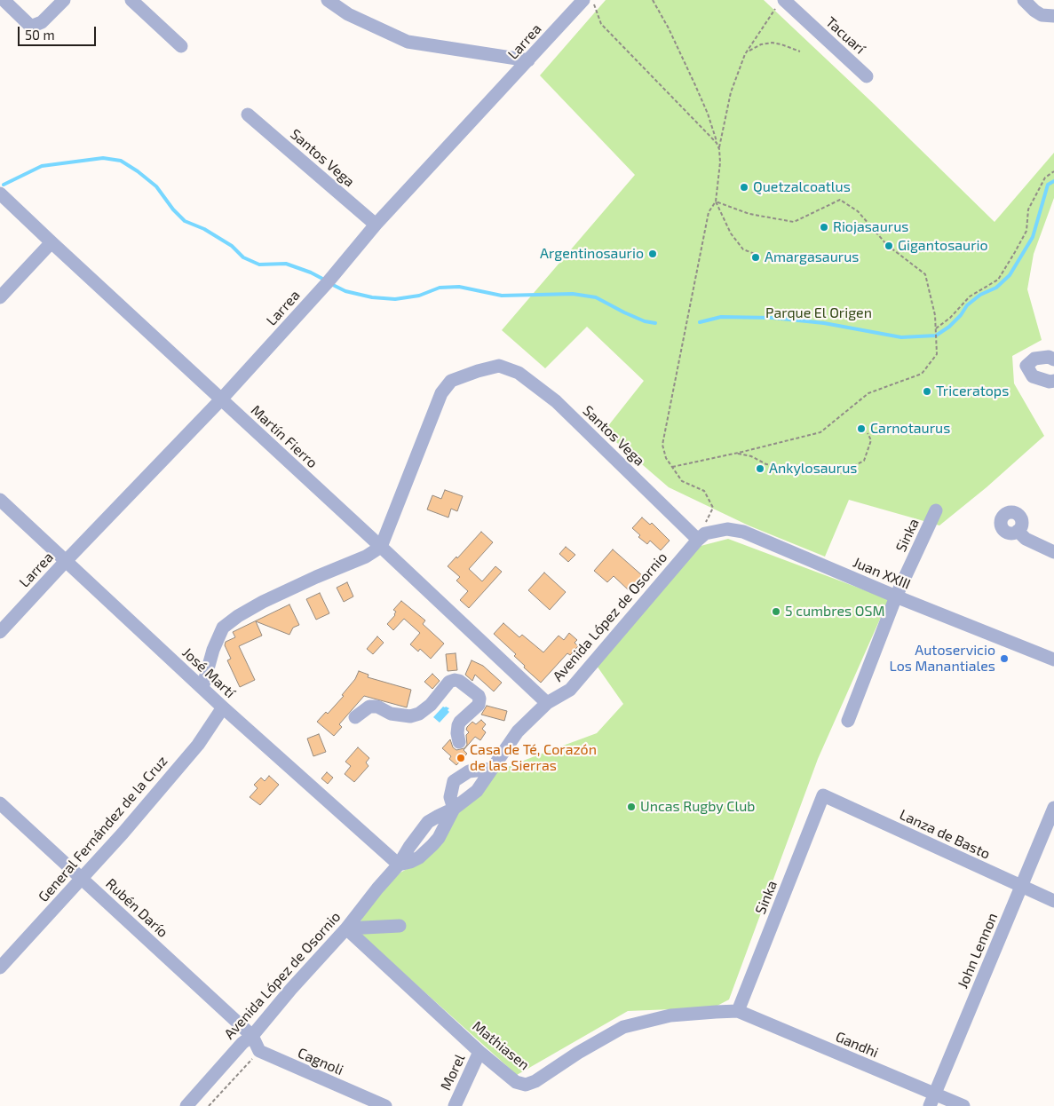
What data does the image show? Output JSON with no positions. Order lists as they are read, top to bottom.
{
  "streets": {
    "street": [
      "Tacuarí",
      "Larrea",
      "Santos Vega",
      "Martín Fierro",
      "Sinka",
      "Juan XXIII",
      "Avenida López de Osornio",
      "José Martí",
      "General Fernández de la Cruz",
      "Lanza de Basto",
      "Rubén Darío",
      "John Lennon",
      "Gandhi",
      "Mathiasen",
      "Cagnoli",
      "Morel"
    ]
  },
  "crossings": [
    ["Larrea", "Santos Vega"],
    ["Larrea", "Martín Fierro"],
    ["Larrea", "José Martí"],
    ["Santos Vega", "Martín Fierro"],
    ["Santos Vega", "Juan XXIII"],
    ["Santos Vega", "Avenida López de Osornio"],
    ["Martín Fierro", "Avenida López de Osornio"],
    ["Sinka", "Juan XXIII"],
    ["Sinka", "Lanza de Basto"],
    ["Sinka", "Gandhi"],
    ["Sinka", "Mathiasen"],
    ["Juan XXIII", "Avenida López de Osornio"],
    ["Avenida López de Osornio", "José Martí"],
    ["Avenida López de Osornio", "Rubén Darío"],
    ["Avenida López de Osornio", "Mathiasen"],
    ["José Martí", "General Fernández de la Cruz"],
    ["General Fernández de la Cruz", "Rubén Darío"],
    ["Lanza de Basto", "John Lennon"],
    ["John Lennon", "Gandhi"],
    ["Gandhi", "Mathiasen"],
    ["Mathiasen", "Morel"]
  ],
  "parks": ["Parque El Origen"],
  "places": [
    "Quetzalcoatlus",
    "Riojasaurus",
    "Gigantosaurio",
    "Argentinosaurio",
    "Amargasaurus",
    "Triceratops",
    "Carnotaurus",
    "Ankylosaurus",
    "5 cumbres OSM",
    "Autoservicio Los Manantiales",
    "Casa de Té, Corazón de las Sierras",
    "Uncas Rugby Club"
  ],
  "scale_bar": "50 m"
}
